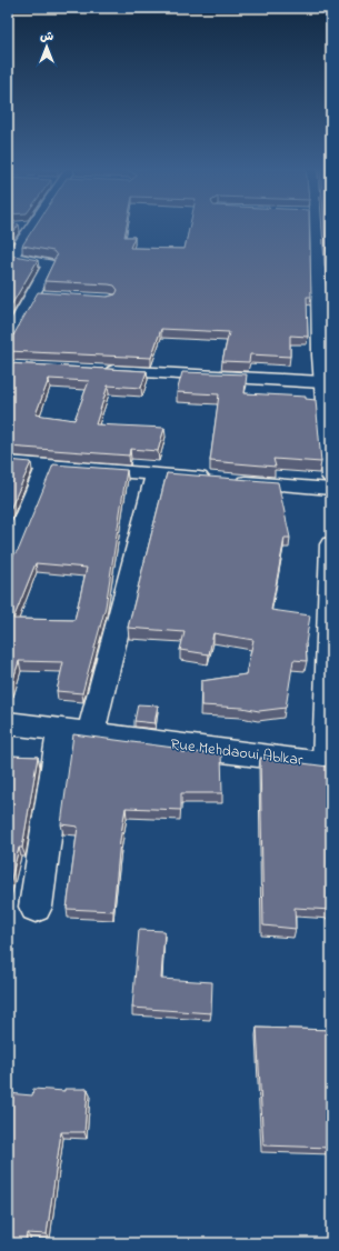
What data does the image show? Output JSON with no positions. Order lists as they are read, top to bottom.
{
  "streets": {
    "street": ["Rue Mehdaoui Ablkar"]
  },
  "north": "top"
}
